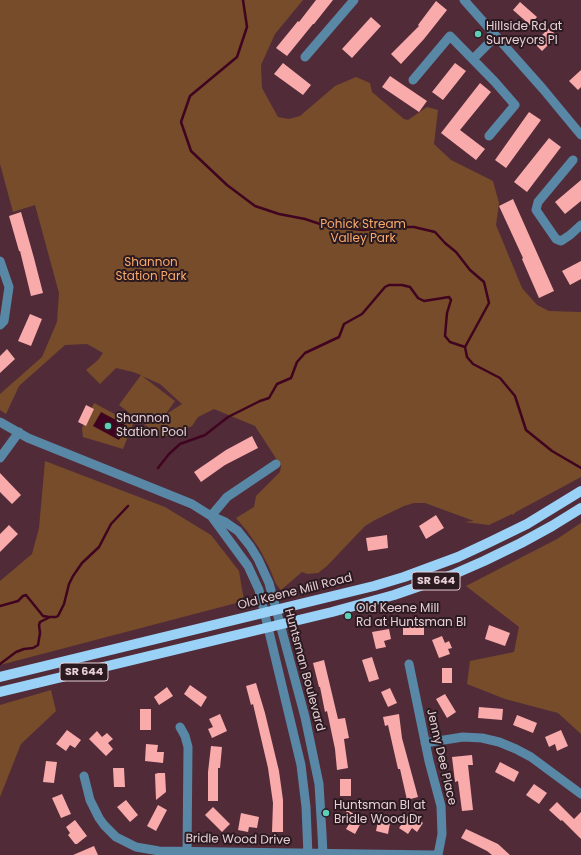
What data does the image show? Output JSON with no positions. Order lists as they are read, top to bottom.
{
  "streets": {
    "main road": ["SR 644", "Old Keene Mill Road"],
    "street": ["Huntsman Boulevard", "Jenny Dee Place", "Bridle Wood Drive"]
  },
  "crossings": [
    ["SR 644", "Huntsman Boulevard"],
    ["Old Keene Mill Road", "Huntsman Boulevard"],
    ["Huntsman Boulevard", "Bridle Wood Drive"]
  ],
  "parks": ["Pohick Stream Valley Park", "Shannon Station Park"],
  "places": [
    "Hillside Rd at Surveyors Pl",
    "Shannon Station Pool",
    "Old Keene Mill Rd at Huntsman Bl",
    "Huntsman Bl at Bridle Wood Dr"
  ]
}
